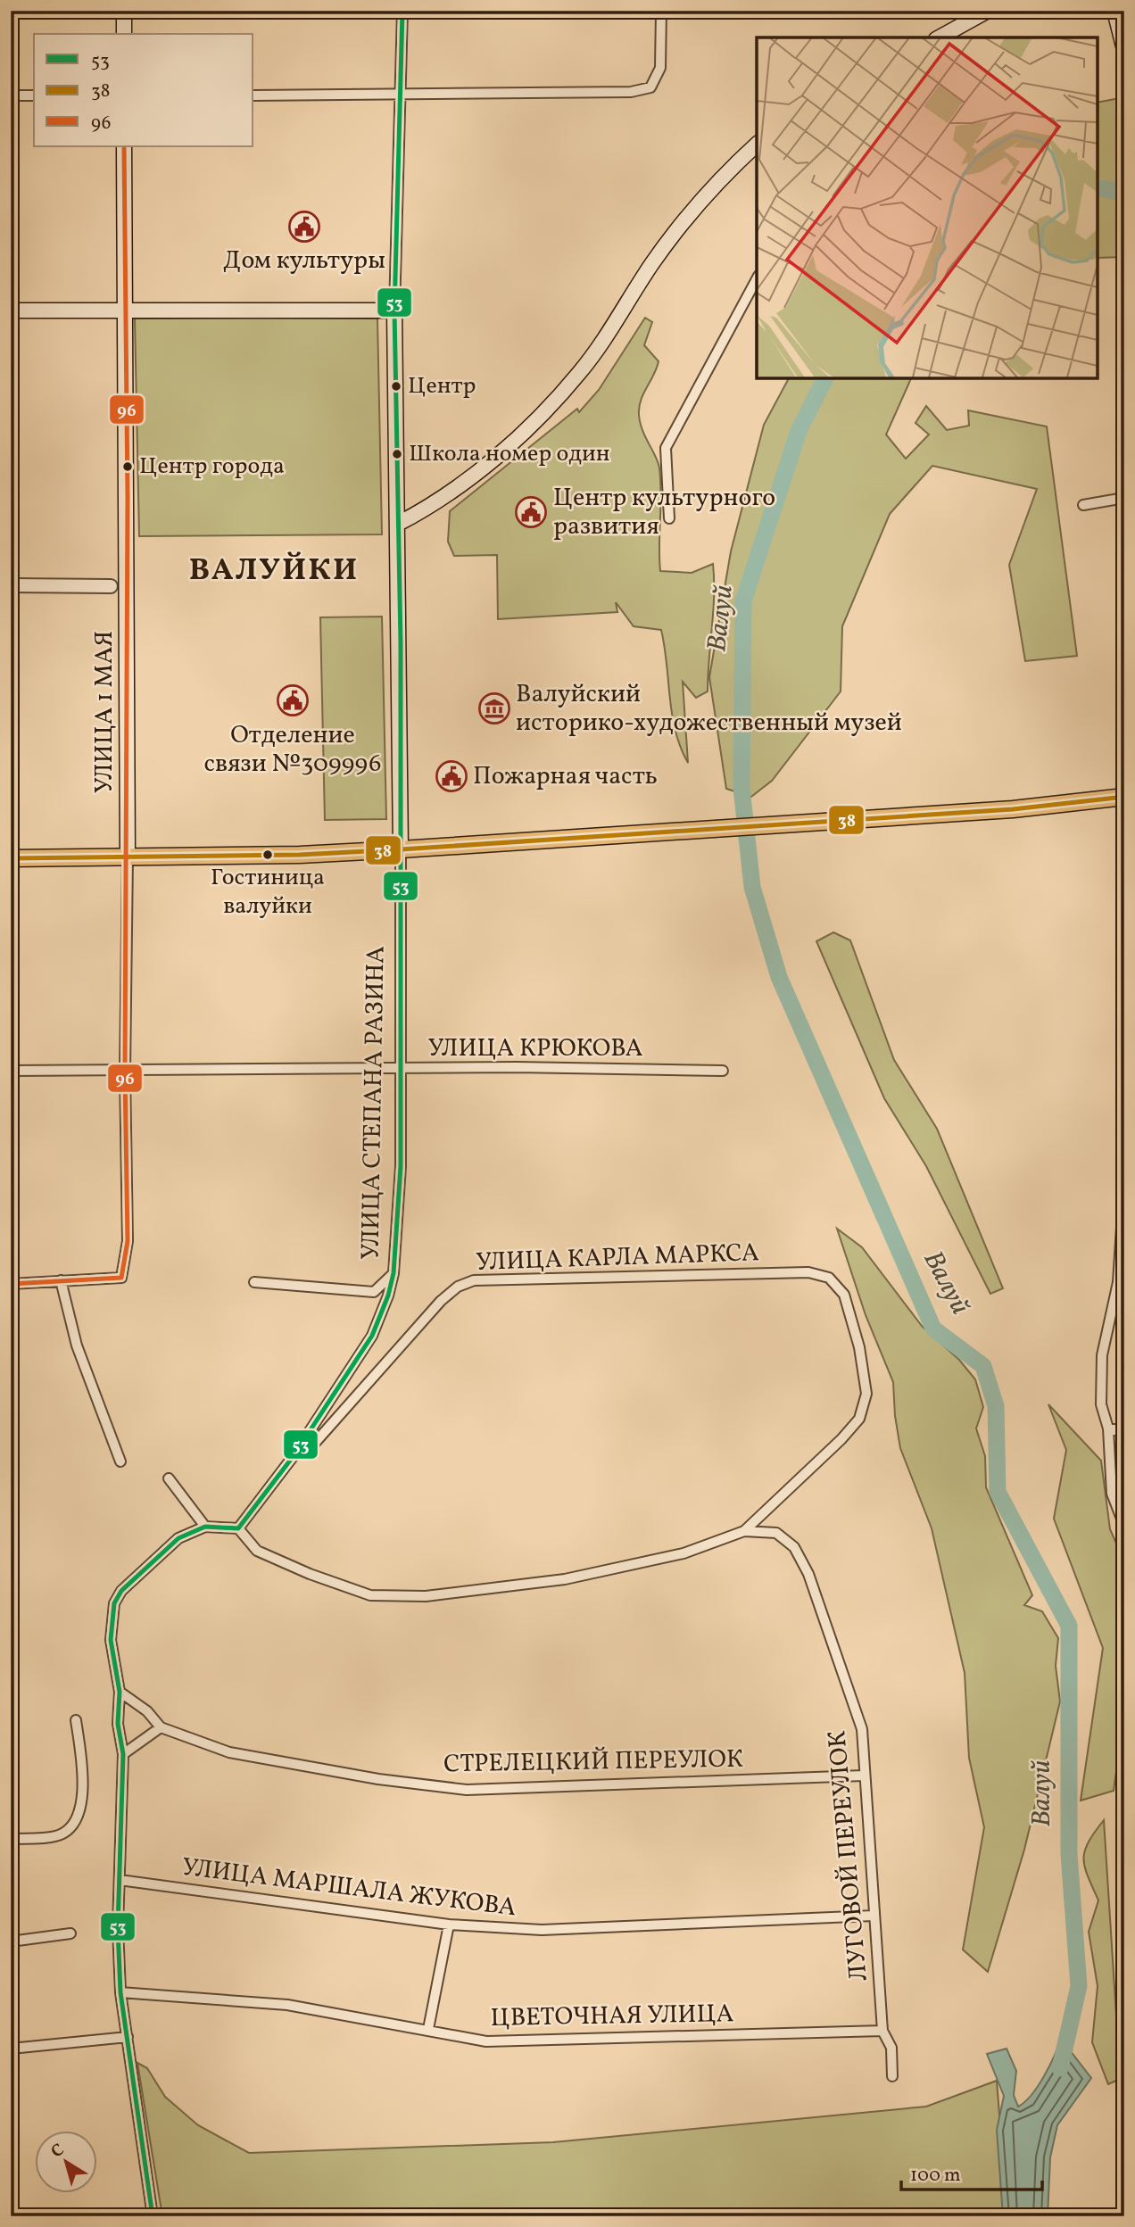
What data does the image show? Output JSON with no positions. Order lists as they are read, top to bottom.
{
  "streets": {
    "main road": ["УЛИЦА 1 МАЯ", "УЛИЦА СТЕПАНА РАЗИНА"],
    "street": [
      "УЛИЦА КРЮКОВА",
      "УЛИЦА КАРЛА МАРКСА",
      "СТРЕЛЕЦКИЙ ПЕРЕУЛОК",
      "ЛУГОВОЙ ПЕРЕУЛОК",
      "УЛИЦА МАРШАЛА ЖУКОВА",
      "ЦВЕТОЧНАЯ УЛИЦА"
    ]
  },
  "crossings": [
    ["УЛИЦА 1 МАЯ", "УЛИЦА КРЮКОВА"],
    ["УЛИЦА КРЮКОВА", "УЛИЦА СТЕПАНА РАЗИНА"],
    ["УЛИЦА СТЕПАНА РАЗИНА", "УЛИЦА КАРЛА МАРКСА"],
    ["УЛИЦА КАРЛА МАРКСА", "ЛУГОВОЙ ПЕРЕУЛОК"],
    ["СТРЕЛЕЦКИЙ ПЕРЕУЛОК", "ЛУГОВОЙ ПЕРЕУЛОК"],
    ["ЛУГОВОЙ ПЕРЕУЛОК", "УЛИЦА МАРШАЛА ЖУКОВА"],
    ["ЛУГОВОЙ ПЕРЕУЛОК", "ЦВЕТОЧНАЯ УЛИЦА"]
  ],
  "districts": ["ВАЛУЙКИ"],
  "water": ["Валуй"],
  "places": {
    "public building": [
      "Дом культуры",
      "Центр культурного развития",
      "Отделение связи №309996",
      "Пожарная часть"
    ],
    "other": [
      "Центр",
      "Школа номер один",
      "Центр города",
      "Гостиница валуйки"
    ],
    "museum": ["Валуйский историко-художественный музей"]
  },
  "lines": ["transit line 53", "transit line 96", "transit line 38"],
  "legend": ["53", "38", "96"],
  "scale_bar": "100 m",
  "north": "top left"
}
